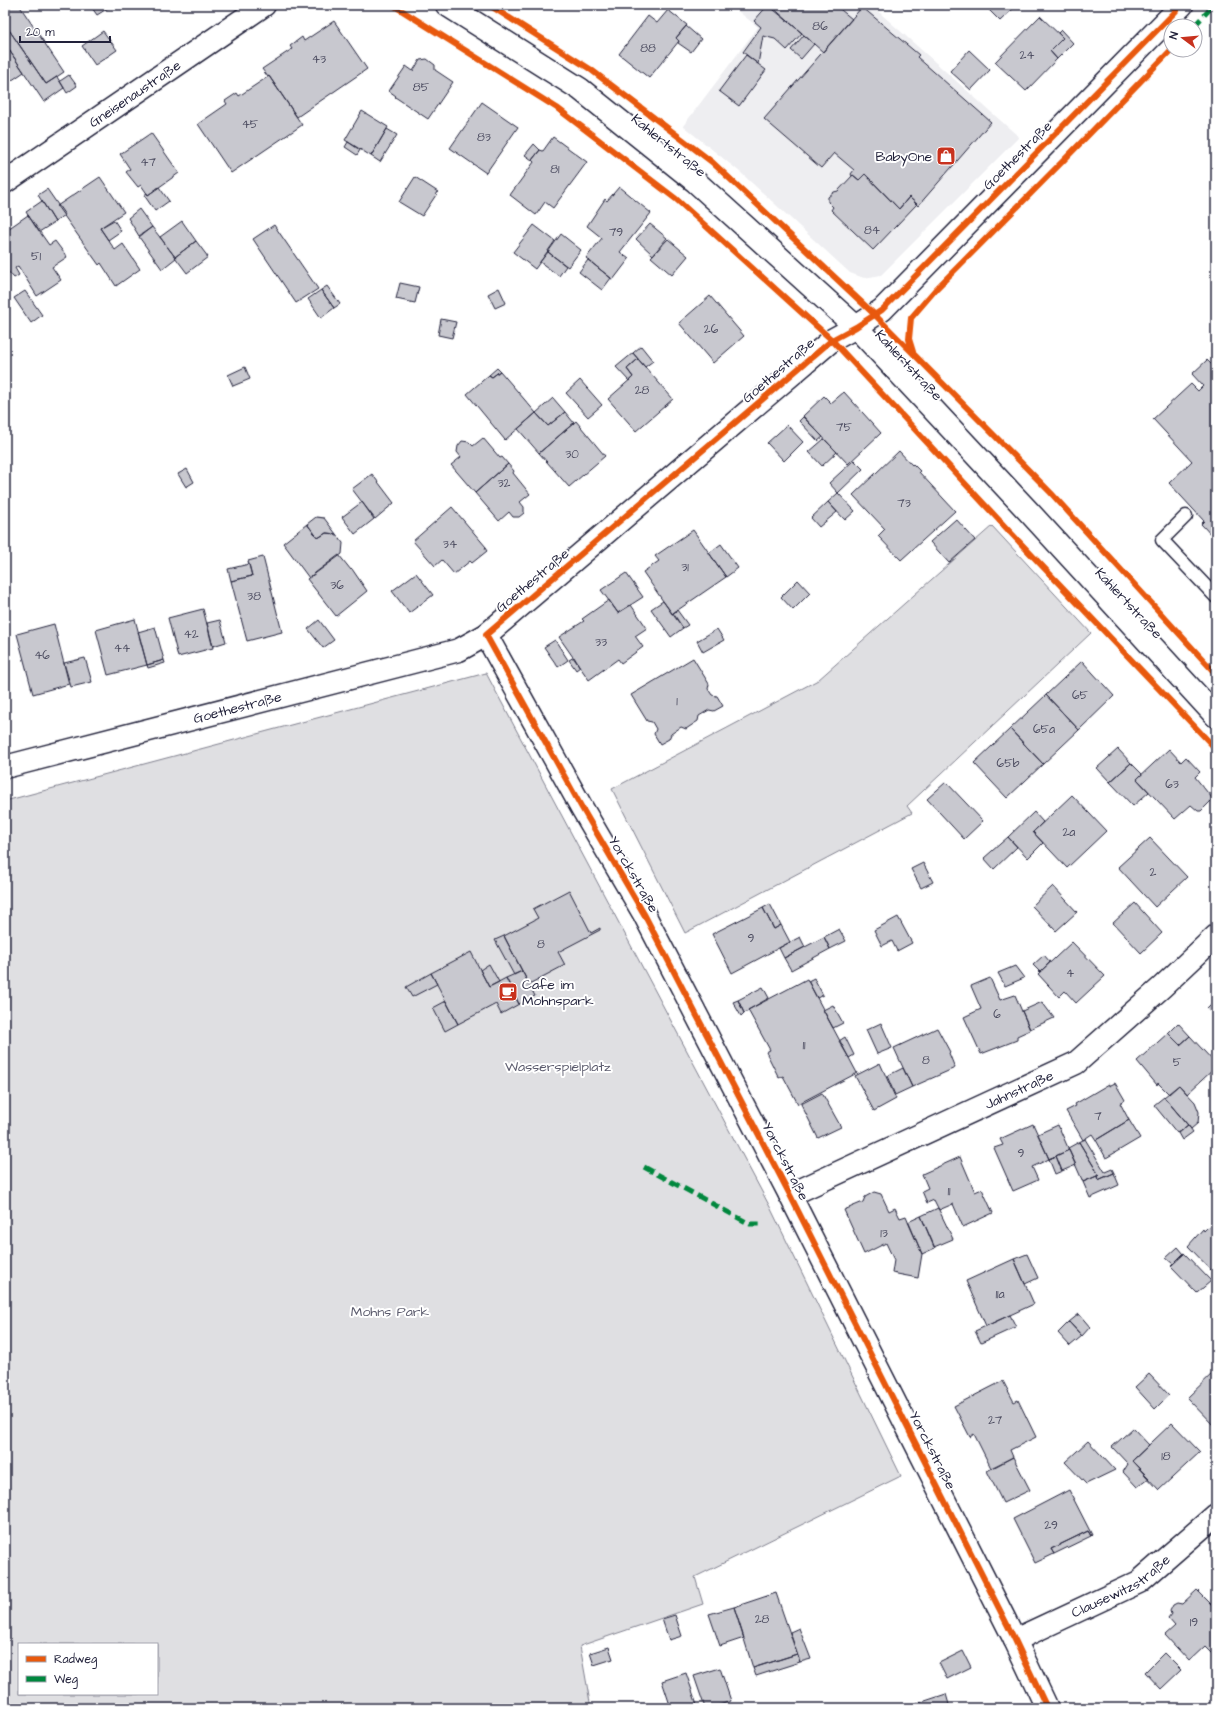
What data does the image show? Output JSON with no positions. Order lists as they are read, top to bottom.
{
  "streets": {
    "street": [
      "Gneisenaustraße",
      "Kahlertstraße",
      "Goethestraße",
      "Yorckstraße",
      "Jahnstraße",
      "Clausewitzstraße"
    ]
  },
  "crossings": [
    ["Kahlertstraße", "Goethestraße"],
    ["Goethestraße", "Yorckstraße"],
    ["Yorckstraße", "Jahnstraße"],
    ["Yorckstraße", "Clausewitzstraße"]
  ],
  "parks": ["Wasserspielplatz", "Mohns Park"],
  "places": {
    "shop": ["BabyOne"],
    "cafe": ["Cafe im Mohnspark"]
  },
  "house_numbers": [
    "86",
    "88",
    "24",
    "43",
    "85",
    "45",
    "83",
    "47",
    "81",
    "84",
    "79",
    "51",
    "26",
    "28",
    "75",
    "30",
    "32",
    "73",
    "34",
    "31",
    "36",
    "38",
    "42",
    "33",
    "44",
    "46",
    "65",
    "1",
    "65a",
    "65b",
    "63",
    "2a",
    "2",
    "9",
    "8",
    "4",
    "6",
    "11",
    "8",
    "5",
    "7",
    "9",
    "11",
    "13",
    "11a",
    "27",
    "18",
    "29",
    "28",
    "19"
  ],
  "legend": ["Radweg", "Weg"],
  "scale_bar": "20 m",
  "north": "left"
}
